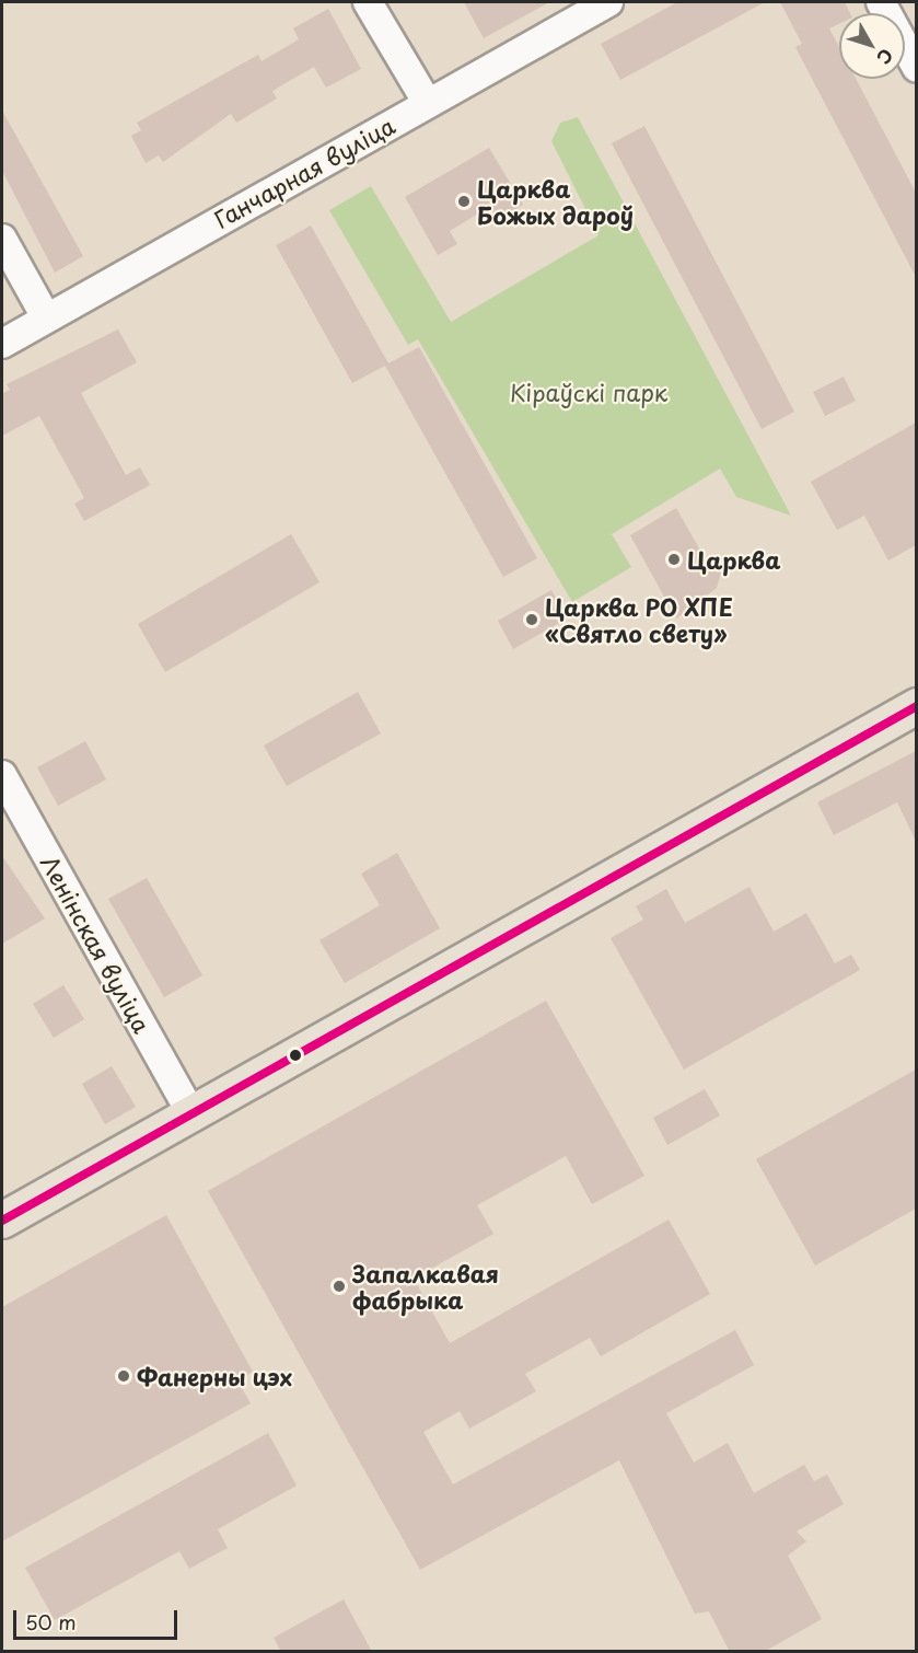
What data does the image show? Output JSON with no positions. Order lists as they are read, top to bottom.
{
  "streets": {
    "street": ["Ганчарная вуліца", "Ленінская вуліца"]
  },
  "parks": ["Кіраўскі парк"],
  "places": [
    "Царква Божых дароў",
    "Царква",
    "Царква РО ХПЕ «Святло свету»",
    "Запалкавая фабрыка",
    "Фанерны цэх"
  ],
  "scale_bar": "50 m",
  "north": "bottom right"
}
